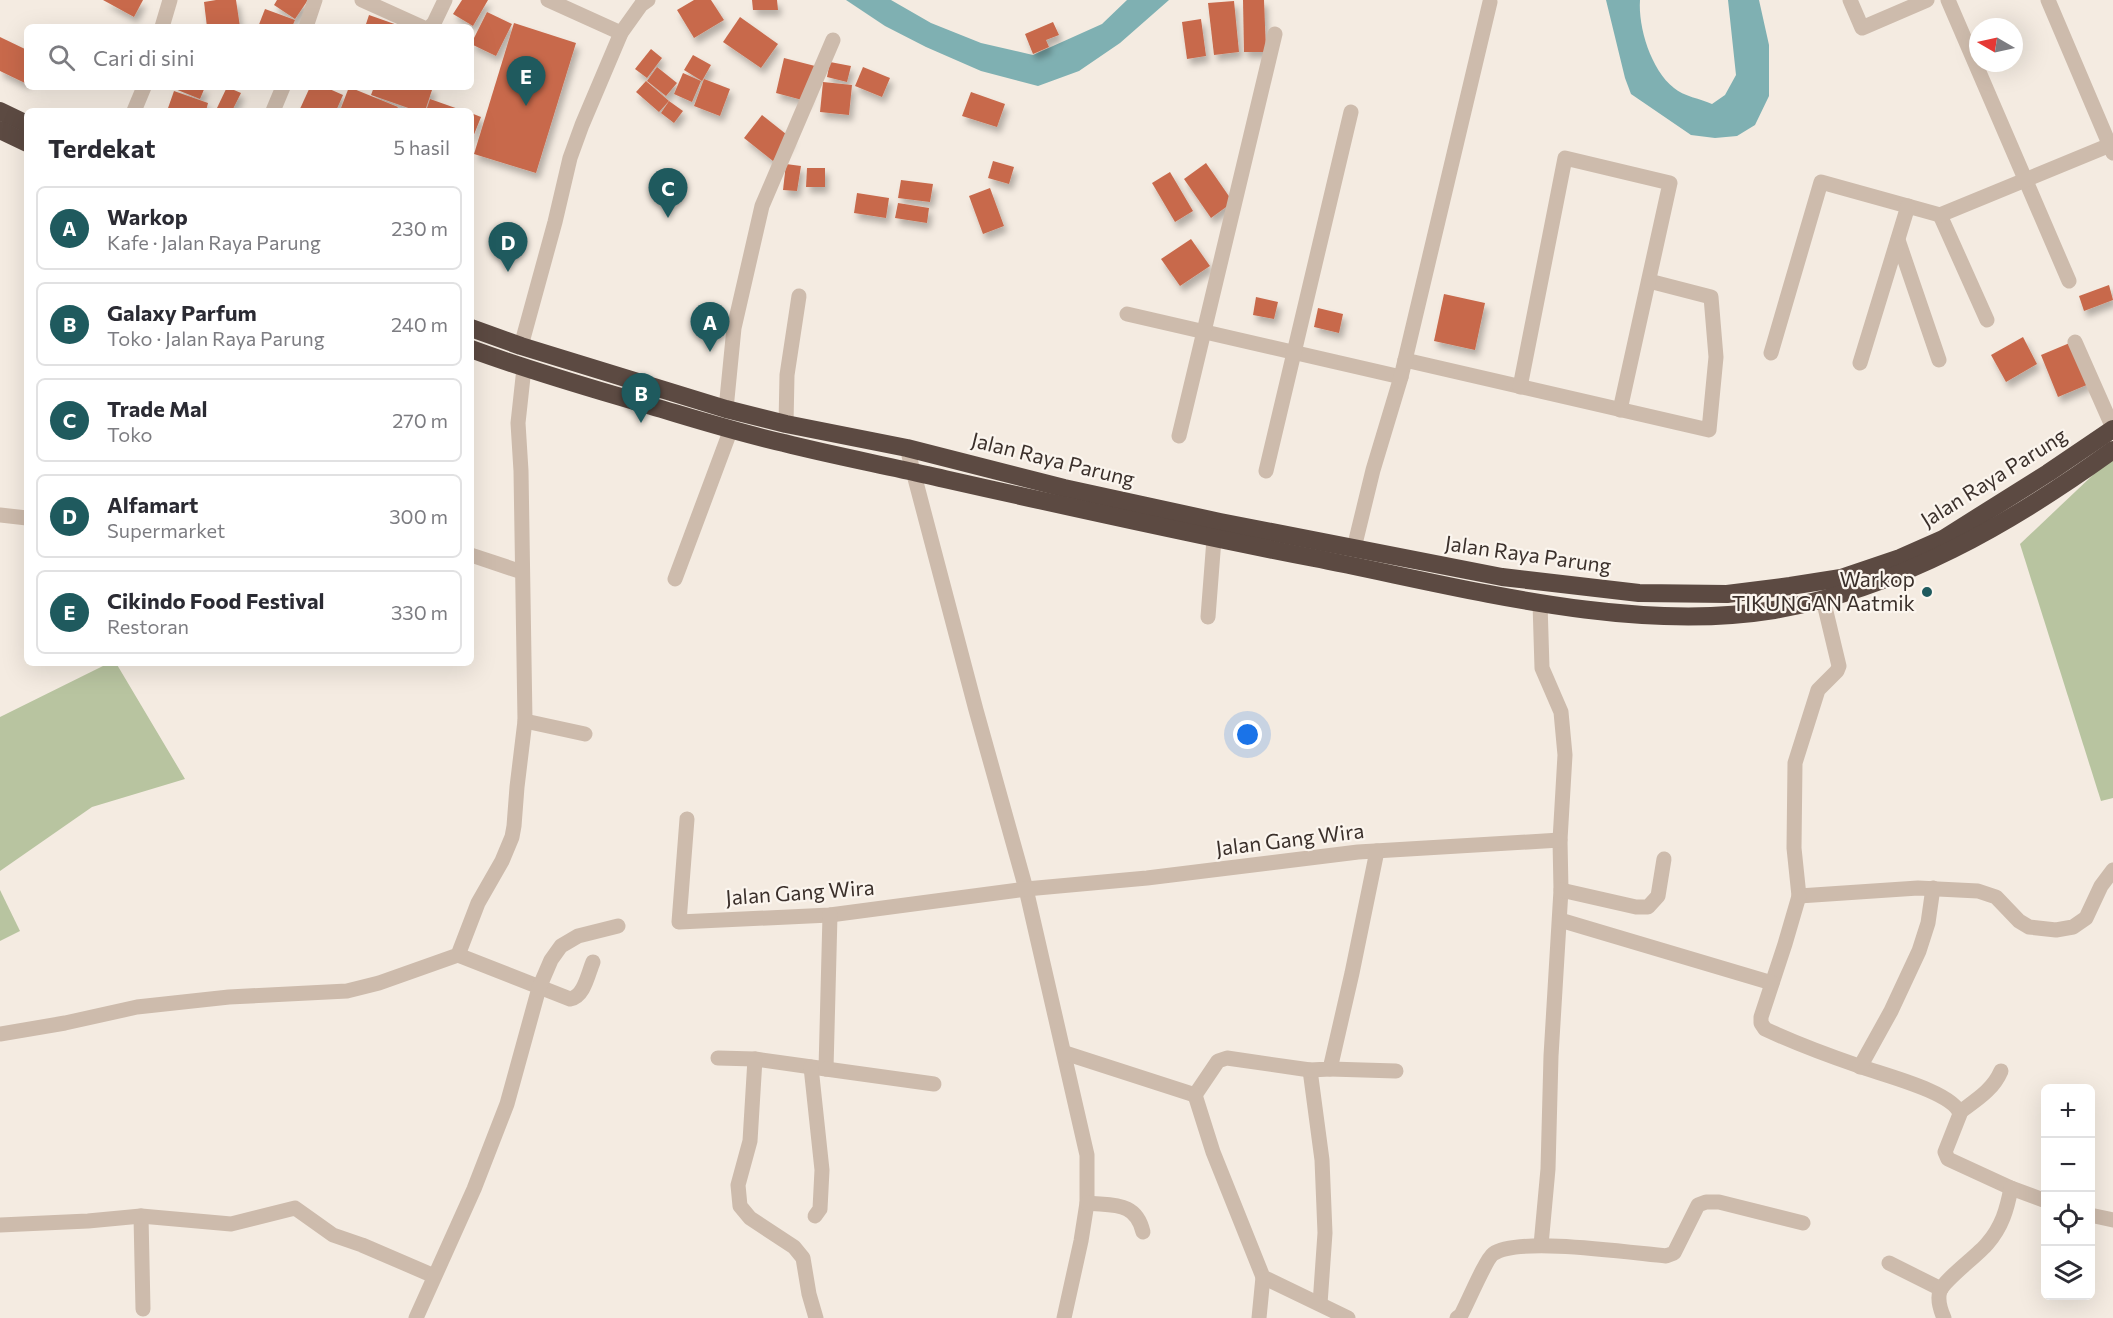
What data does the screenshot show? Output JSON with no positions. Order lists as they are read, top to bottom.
{
  "streets": {
    "highway": ["Jalan Raya Parung"],
    "street": ["Jalan Gang Wira"]
  },
  "places": ["Warkop TIKUNGAN Aatmik"],
  "north": "left",
  "page": {
    "search": "Cari di sini",
    "pins": [
      "E",
      "C",
      "D",
      "A",
      "B"
    ],
    "heading": ["Terdekat", "5 hasil"],
    "list": [
      {
        "mark": "A",
        "name": "Warkop",
        "note": "Kafe · Jalan Raya Parung",
        "value": "230 m"
      },
      {
        "mark": "B",
        "name": "Galaxy Parfum",
        "note": "Toko · Jalan Raya Parung",
        "value": "240 m"
      },
      {
        "mark": "C",
        "name": "Trade Mal",
        "note": "Toko",
        "value": "270 m"
      },
      {
        "mark": "D",
        "name": "Alfamart",
        "note": "Supermarket",
        "value": "300 m"
      },
      {
        "mark": "E",
        "name": "Cikindo Food Festival",
        "note": "Restoran",
        "value": "330 m"
      }
    ],
    "map_buttons": ["+", "−"]
  }
}
